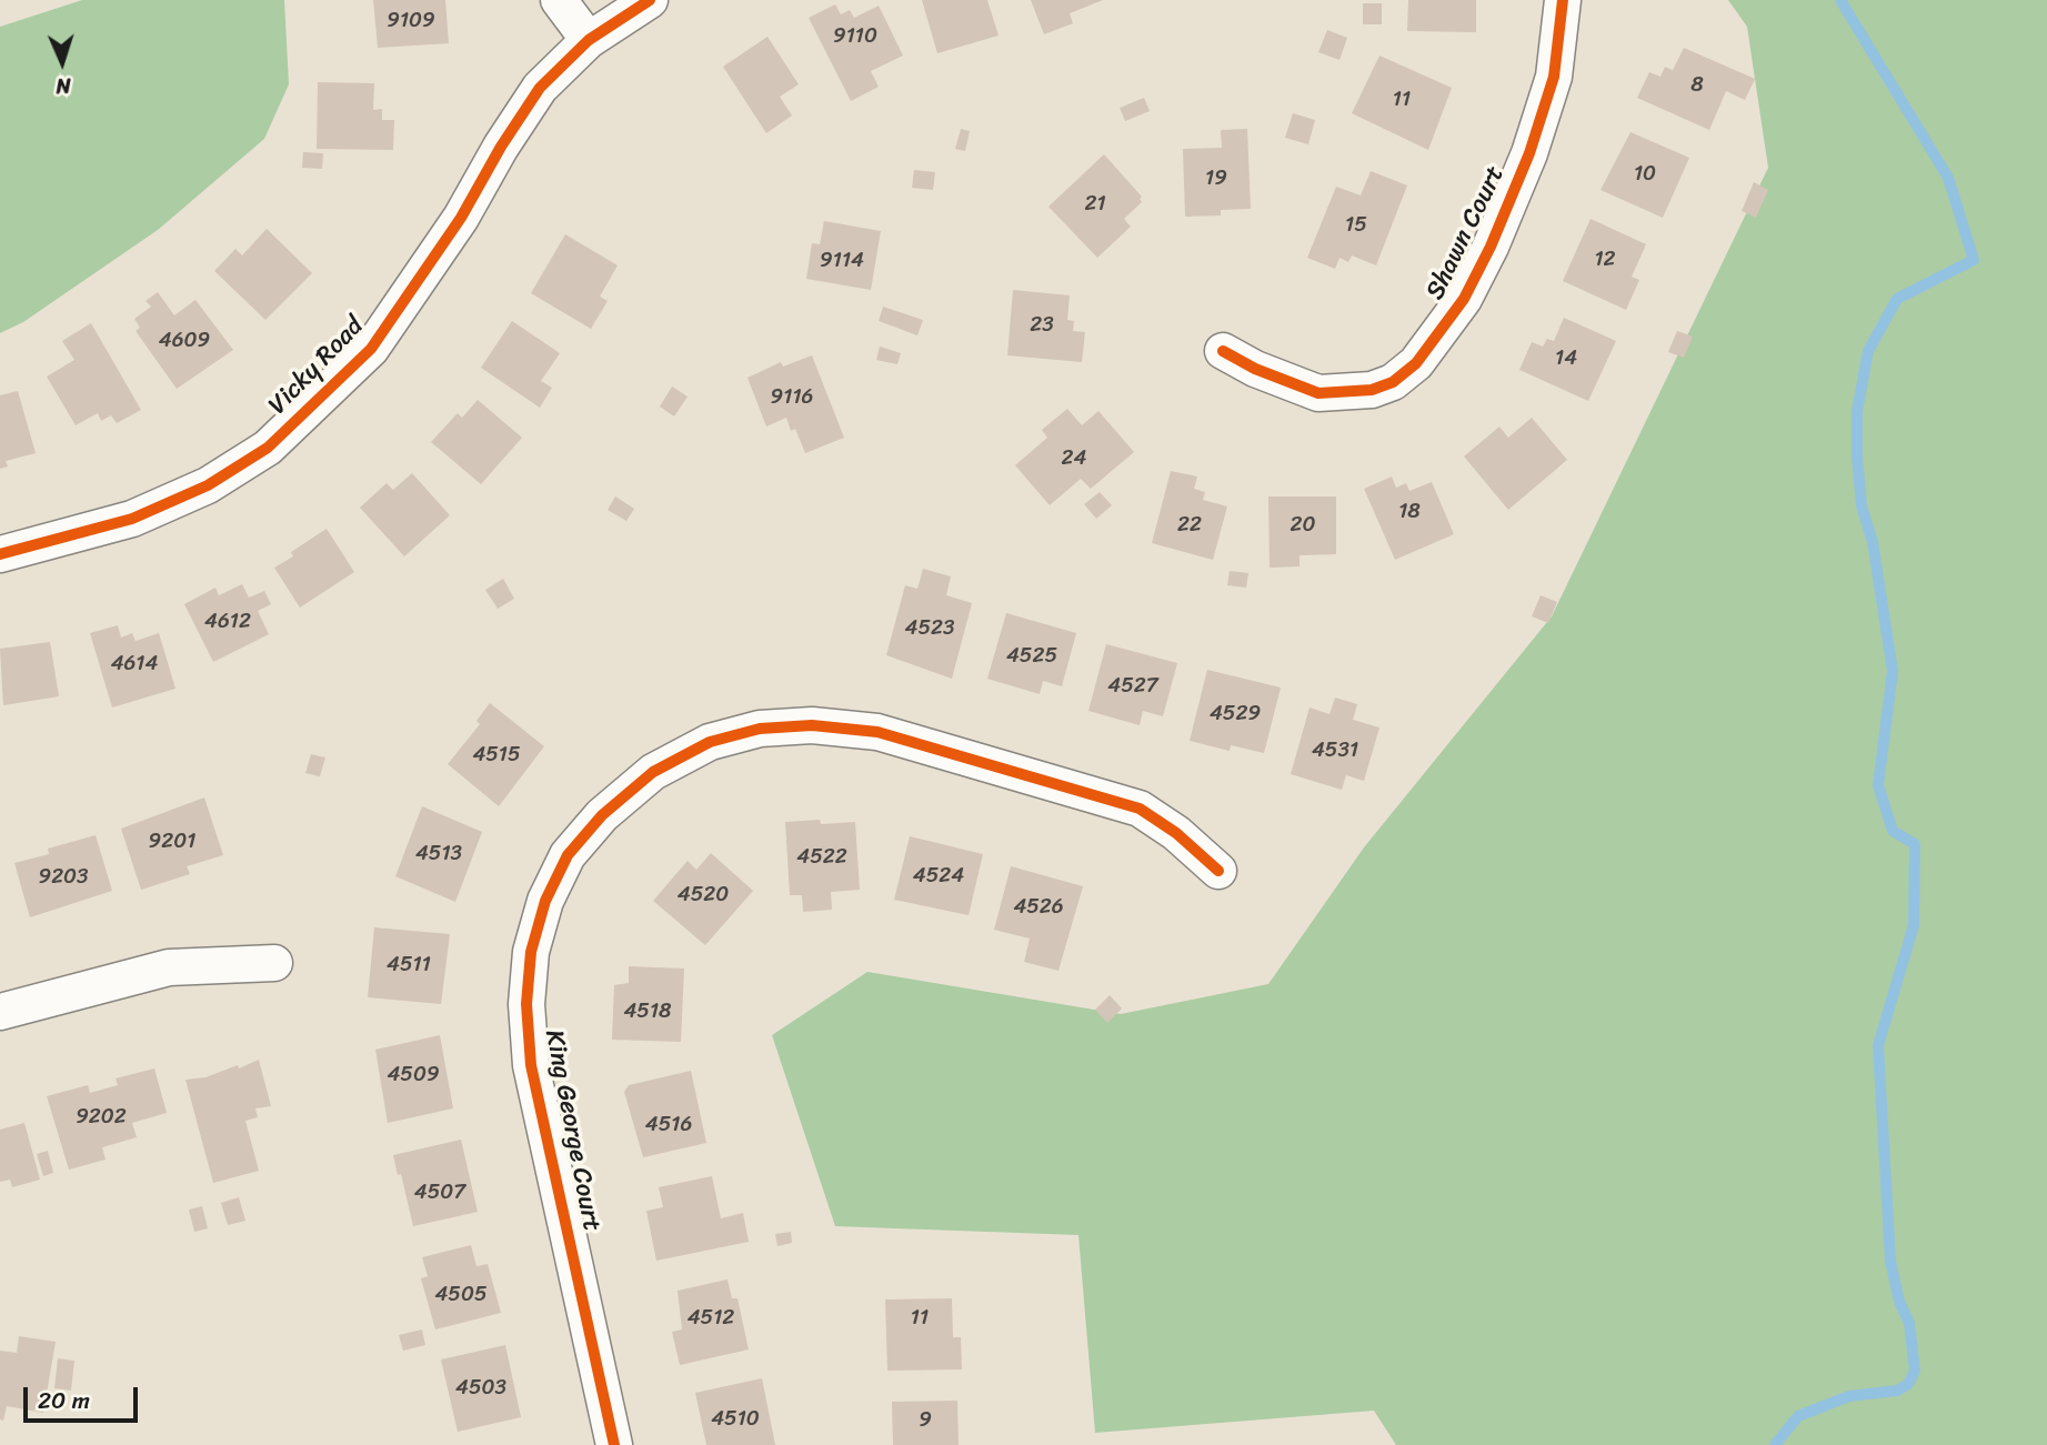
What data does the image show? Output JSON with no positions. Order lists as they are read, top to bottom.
{
  "streets": {
    "street": ["Shawn Court", "Vicky Road", "King George Court"]
  },
  "house_numbers": [
    "9109",
    "9110",
    "8",
    "11",
    "10",
    "19",
    "21",
    "15",
    "12",
    "9114",
    "23",
    "4609",
    "14",
    "9116",
    "24",
    "18",
    "22",
    "20",
    "4612",
    "4523",
    "4525",
    "4614",
    "4527",
    "4529",
    "4531",
    "4515",
    "9201",
    "4513",
    "4522",
    "4524",
    "9203",
    "4520",
    "4526",
    "4511",
    "4518",
    "4509",
    "9202",
    "4516",
    "4507",
    "4505",
    "4512",
    "11",
    "4503",
    "4510",
    "9"
  ],
  "scale_bar": "20 m",
  "north": "bottom"
}
